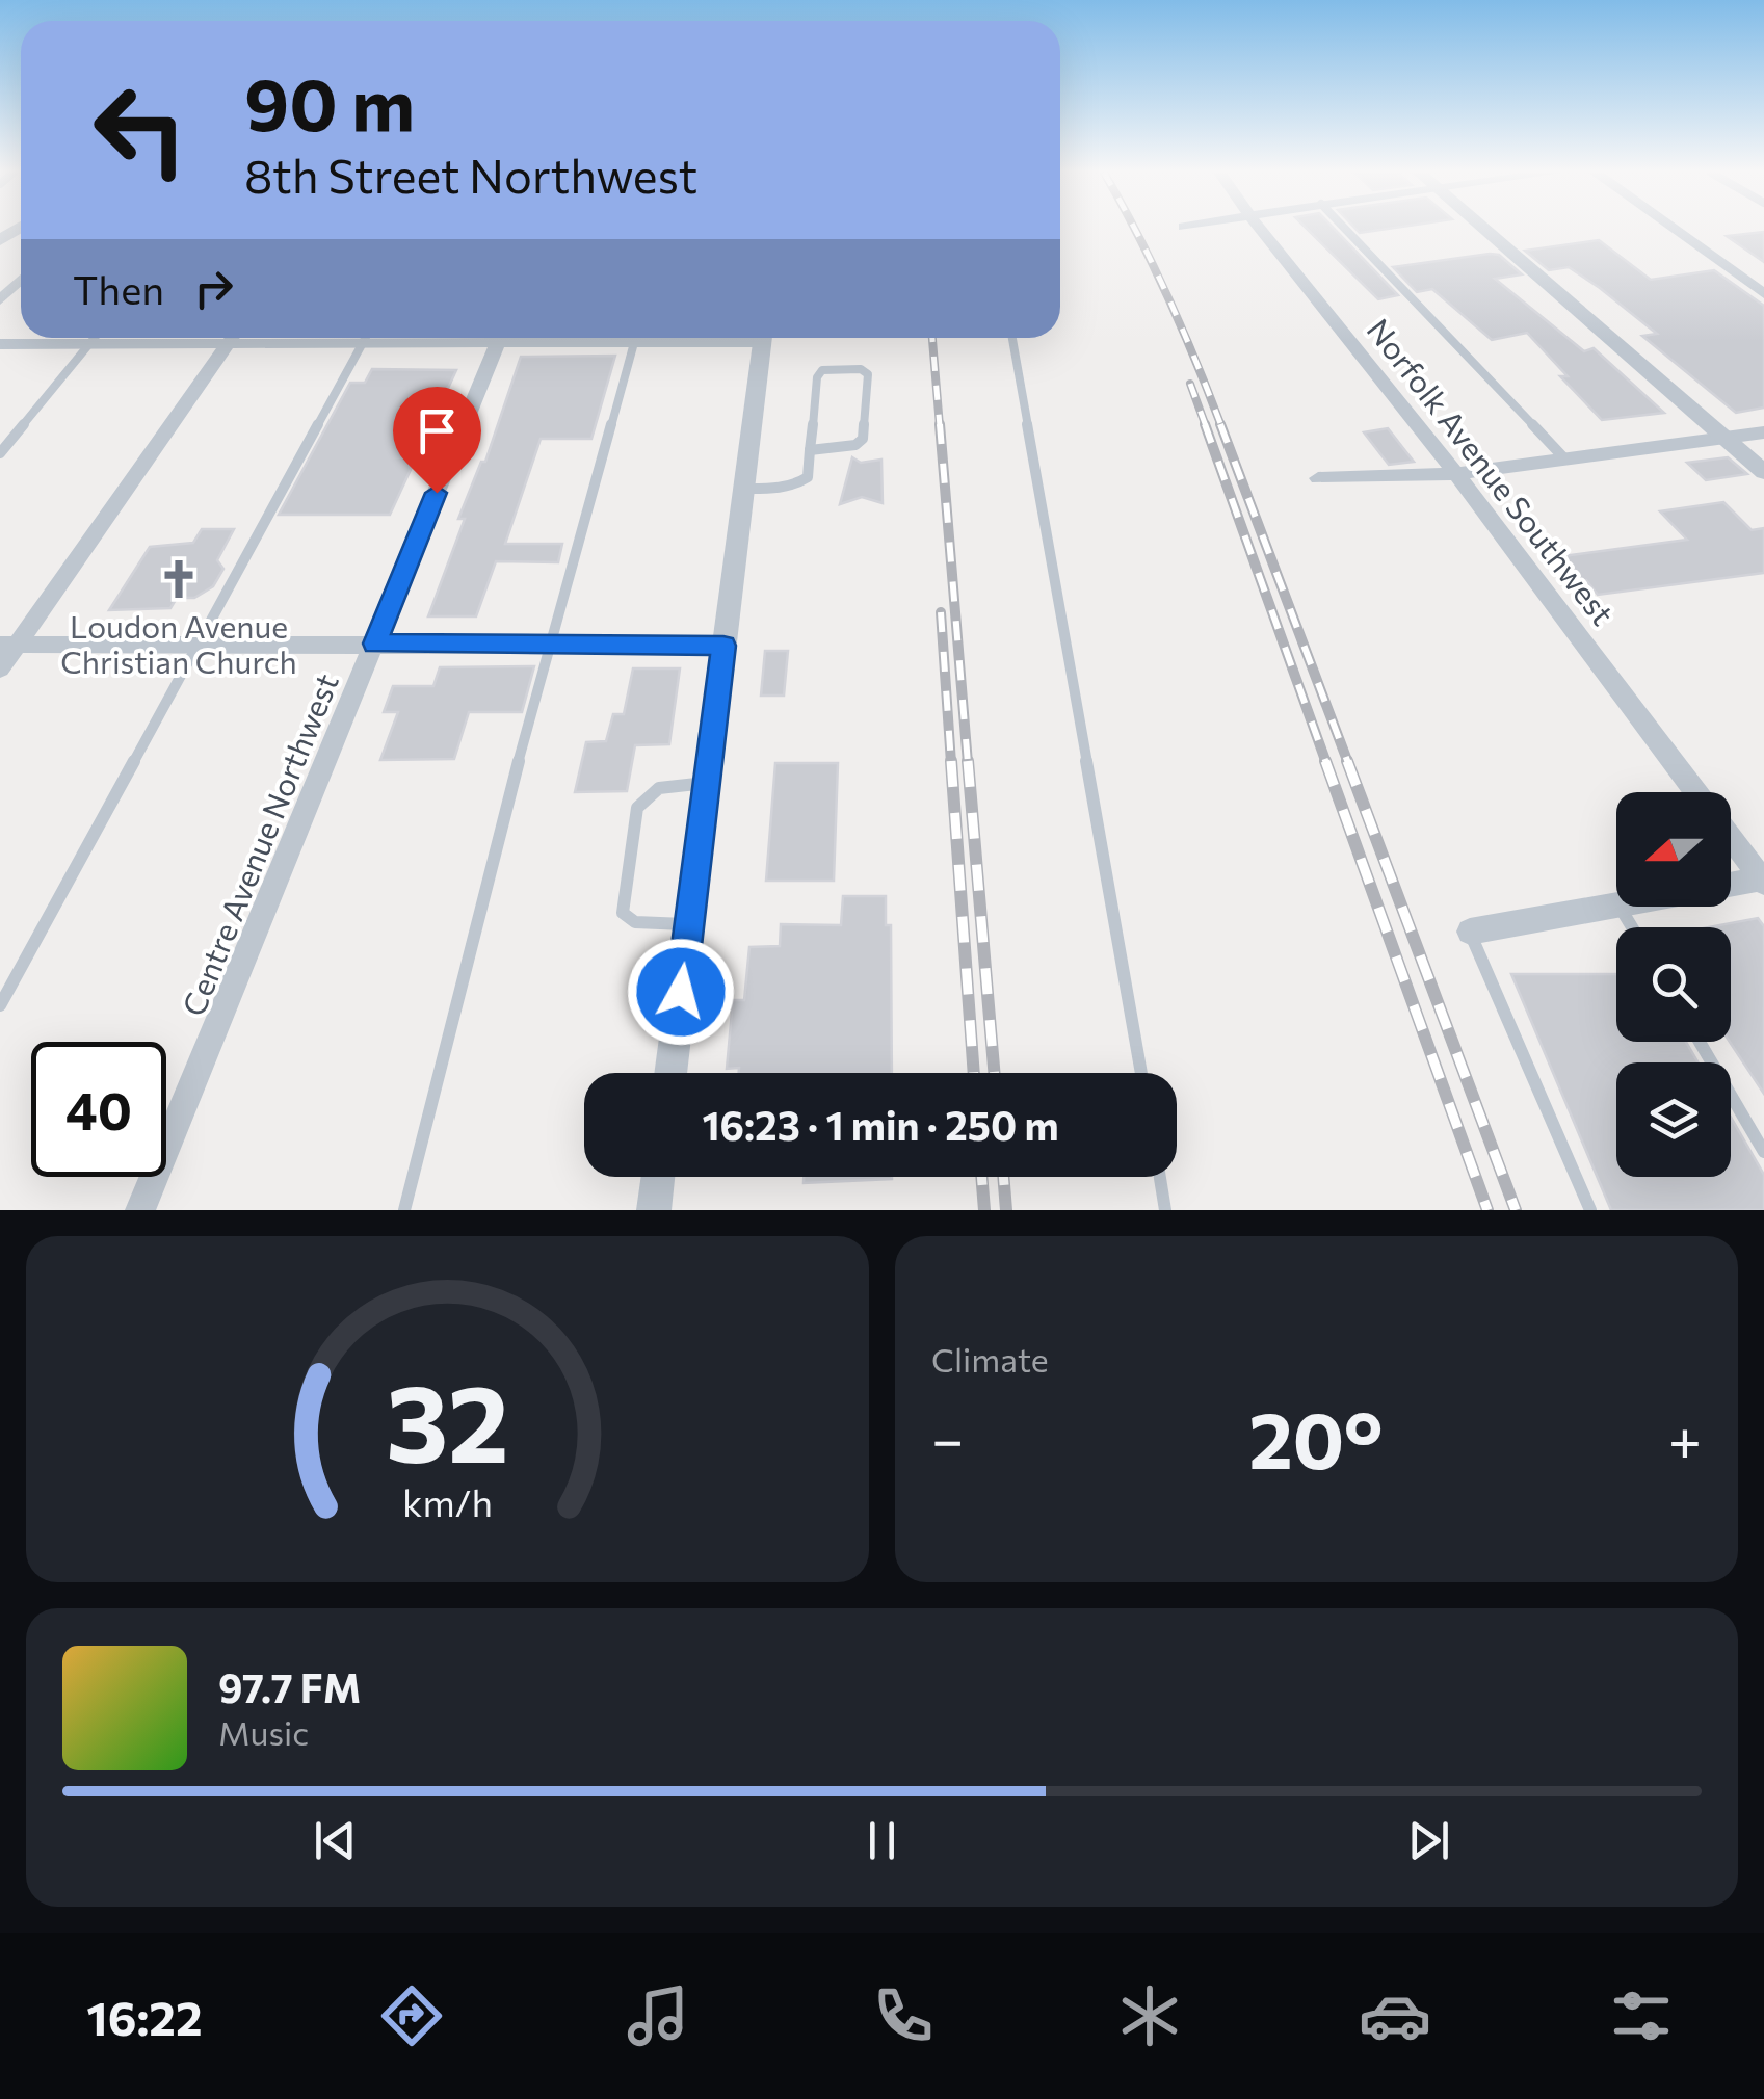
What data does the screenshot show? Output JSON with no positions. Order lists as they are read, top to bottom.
{
  "streets": {
    "street": ["Norfolk Avenue Southwest", "Centre Avenue Northwest"]
  },
  "places": {
    "church": ["Loudon Avenue Christian Church"]
  },
  "north": "left",
  "page": {
    "turn": ["90 m", "8th Street Northwest"],
    "then": "Then",
    "limit": "40",
    "trip": "16:23 · 1 min · 250 m",
    "tile": "Climate",
    "heat": ["−", "20°", "+"],
    "song": ["97.7 FM", "Music"],
    "tabs": "16:22",
    "gauge": ["32", "km/h"]
  }
}
